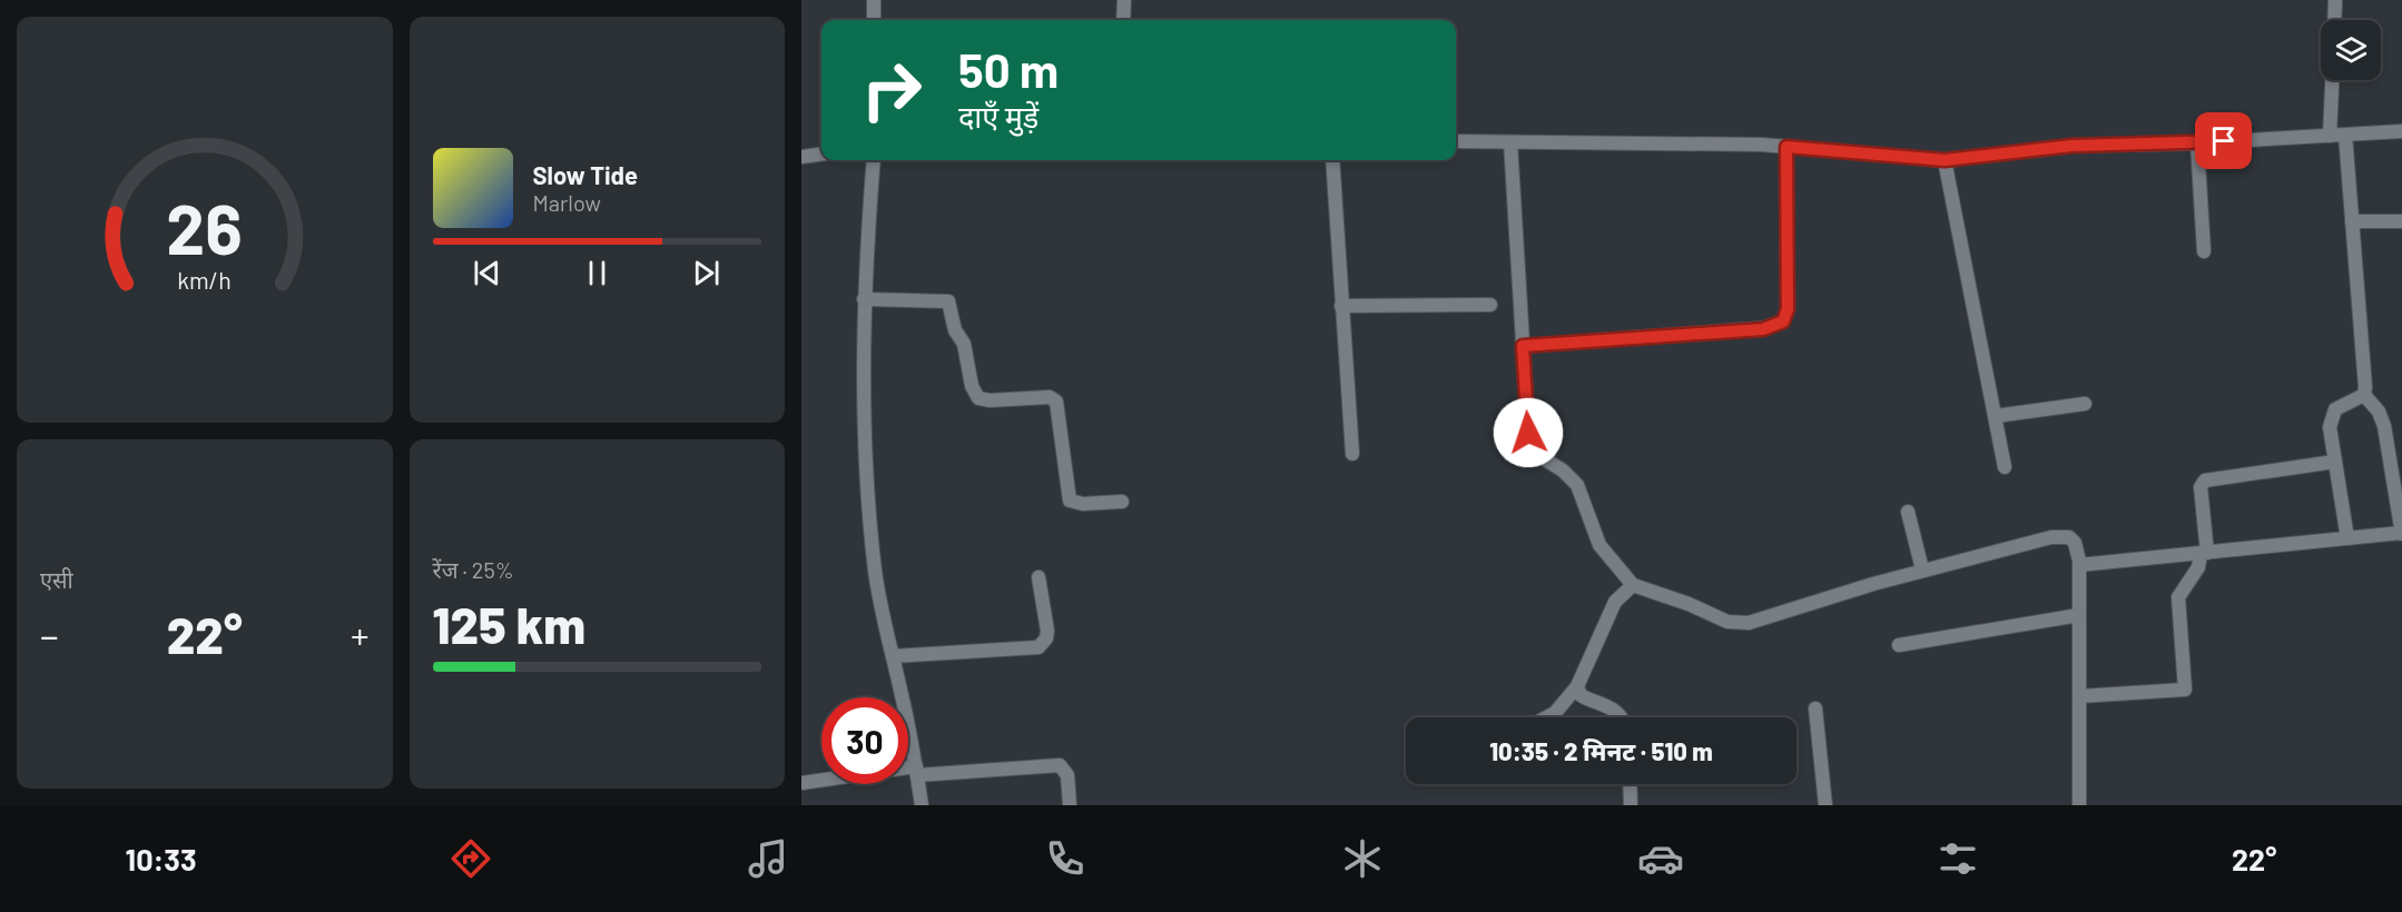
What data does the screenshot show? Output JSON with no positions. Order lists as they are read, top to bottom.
{
  "page": {
    "turn": ["50 m", "दाएँ मुड़ें"],
    "song": ["Slow Tide", "Marlow"],
    "tile": [
      "एसी",
      ["रेंज · 25%", "125 km"]
    ],
    "heat": ["−", "22°", "+"],
    "limit": "30",
    "trip": "10:35 · 2 मिनट · 510 m",
    "tabs": ["10:33", "22°"],
    "gauge": ["26", "km/h"]
  }
}
